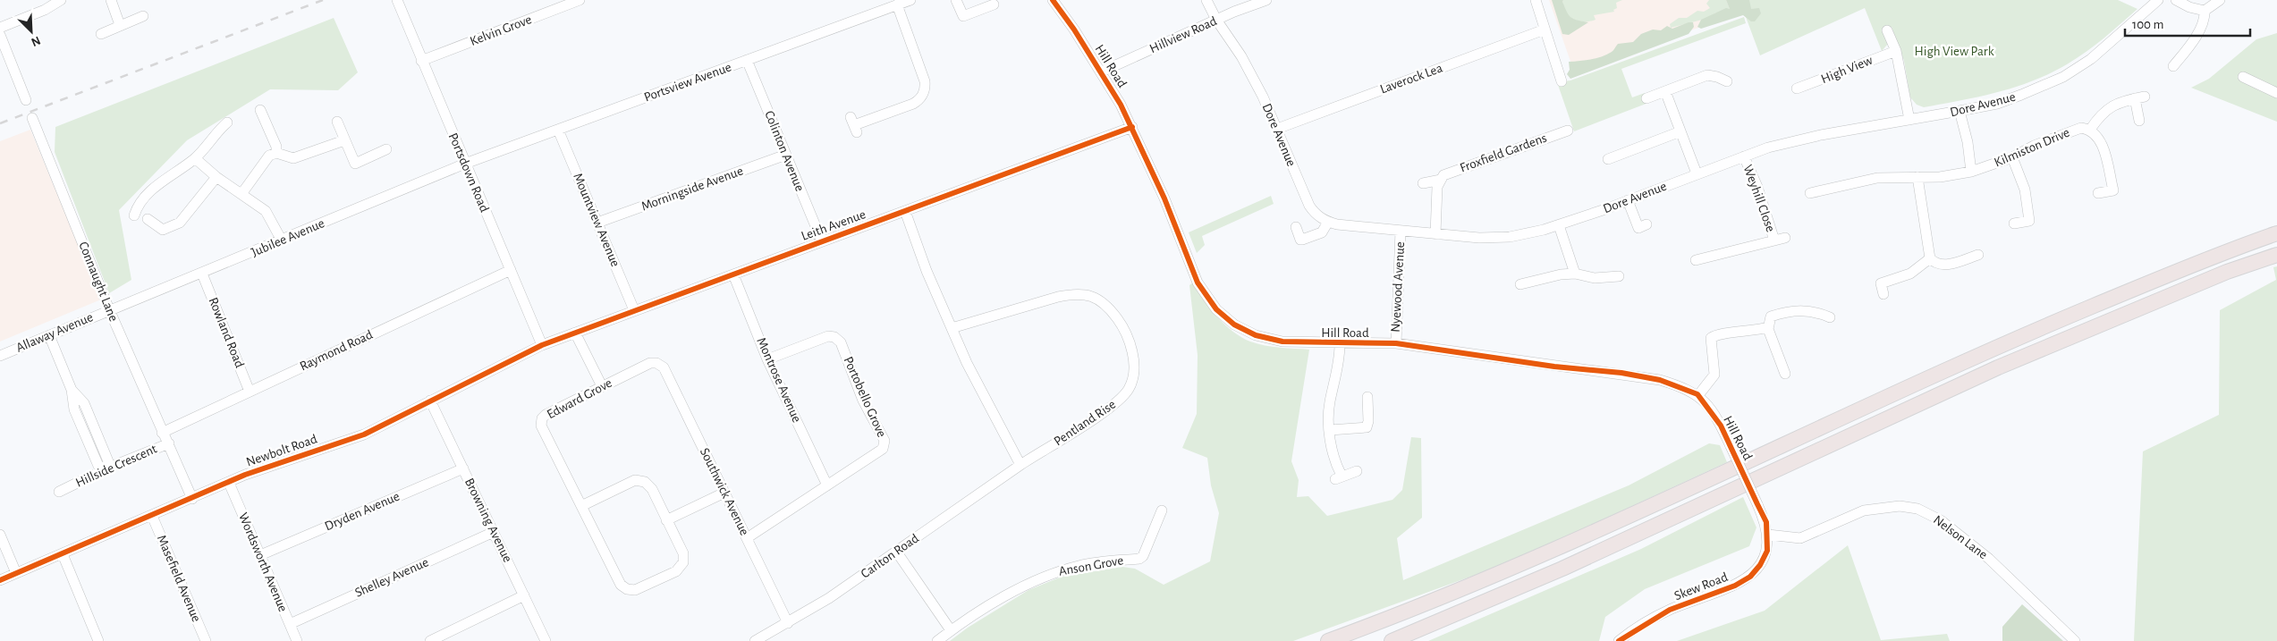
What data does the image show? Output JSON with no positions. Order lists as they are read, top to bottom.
{
  "streets": {
    "street": [
      "Kelvin Grove",
      "Hillview Road",
      "Hill Road",
      "High View",
      "Laverock Lea",
      "Portsview Avenue",
      "Dore Avenue",
      "Kilmiston Drive",
      "Colinton Avenue",
      "Froxfield Gardens",
      "Portsdown Road",
      "Morningside Avenue",
      "Weyhill Close",
      "Mountview Avenue",
      "Leith Avenue",
      "Jubilee Avenue",
      "Connaught Lane",
      "Nyewood Avenue",
      "Allaway Avenue",
      "Rowland Road",
      "Raymond Road",
      "Montrose Avenue",
      "Portobello Grove",
      "Edward Grove",
      "Pentland Rise",
      "Newbolt Road",
      "Hillside Crescent",
      "Southwick Avenue",
      "Dryden Avenue",
      "Browning Avenue",
      "Nelson Lane",
      "Carlton Road",
      "Wordsworth Avenue",
      "Anson Grove",
      "Shelley Avenue",
      "Masefield Avenue",
      "Skew Road"
    ]
  },
  "crossings": [
    ["Kelvin Grove", "Portsdown Road"],
    ["Hillview Road", "Hill Road"],
    ["Hillview Road", "Dore Avenue"],
    ["Hill Road", "Leith Avenue"],
    ["Hill Road", "Nyewood Avenue"],
    ["Hill Road", "Nelson Lane"],
    ["Hill Road", "Skew Road"],
    ["Laverock Lea", "Dore Avenue"],
    ["Portsview Avenue", "Colinton Avenue"],
    ["Portsview Avenue", "Portsdown Road"],
    ["Portsview Avenue", "Mountview Avenue"],
    ["Portsview Avenue", "Jubilee Avenue"],
    ["Dore Avenue", "Weyhill Close"],
    ["Dore Avenue", "Nyewood Avenue"],
    ["Colinton Avenue", "Morningside Avenue"],
    ["Colinton Avenue", "Leith Avenue"],
    ["Portsdown Road", "Leith Avenue"],
    ["Portsdown Road", "Jubilee Avenue"],
    ["Portsdown Road", "Raymond Road"],
    ["Portsdown Road", "Newbolt Road"],
    ["Morningside Avenue", "Mountview Avenue"],
    ["Mountview Avenue", "Leith Avenue"],
    ["Leith Avenue", "Montrose Avenue"],
    ["Leith Avenue", "Newbolt Road"],
    ["Jubilee Avenue", "Connaught Lane"],
    ["Jubilee Avenue", "Allaway Avenue"],
    ["Jubilee Avenue", "Rowland Road"],
    ["Connaught Lane", "Allaway Avenue"],
    ["Connaught Lane", "Raymond Road"],
    ["Connaught Lane", "Hillside Crescent"],
    ["Rowland Road", "Raymond Road"],
    ["Montrose Avenue", "Portobello Grove"],
    ["Portobello Grove", "Southwick Avenue"],
    ["Edward Grove", "Southwick Avenue"],
    ["Pentland Rise", "Carlton Road"],
    ["Newbolt Road", "Hillside Crescent"],
    ["Newbolt Road", "Browning Avenue"],
    ["Newbolt Road", "Wordsworth Avenue"],
    ["Newbolt Road", "Masefield Avenue"],
    ["Southwick Avenue", "Carlton Road"],
    ["Dryden Avenue", "Browning Avenue"],
    ["Dryden Avenue", "Wordsworth Avenue"],
    ["Browning Avenue", "Shelley Avenue"],
    ["Nelson Lane", "Skew Road"],
    ["Wordsworth Avenue", "Shelley Avenue"]
  ],
  "parks": ["High View Park"],
  "scale_bar": "100 m",
  "north": "bottom right"
}
